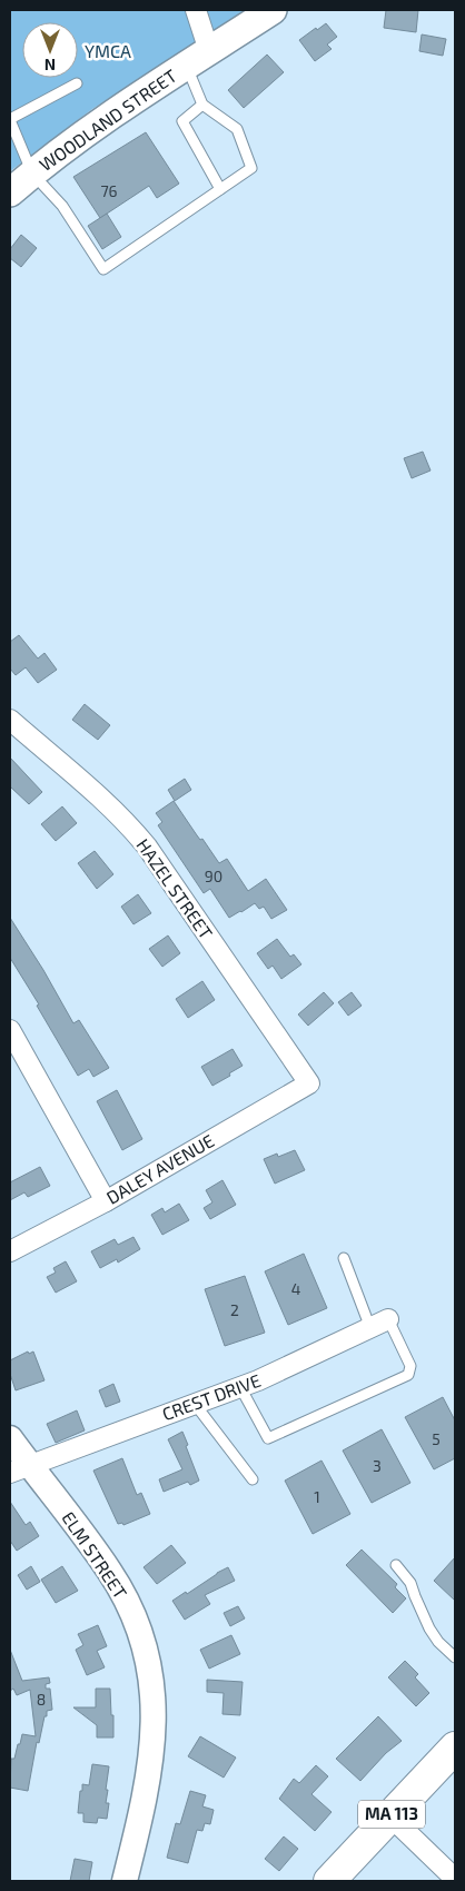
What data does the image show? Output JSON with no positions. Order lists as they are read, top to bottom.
{
  "streets": {
    "main road": ["WOODLAND STREET", "MA 113"],
    "street": [
      "HAZEL STREET",
      "DALEY AVENUE",
      "CREST DRIVE",
      "ELM STREET"
    ]
  },
  "crossings": [
    ["HAZEL STREET", "DALEY AVENUE"],
    ["CREST DRIVE", "ELM STREET"]
  ],
  "parks": ["YMCA"],
  "house_numbers": [
    "76",
    "90",
    "4",
    "2",
    "5",
    "3",
    "1",
    "8"
  ],
  "north": "bottom"
}
